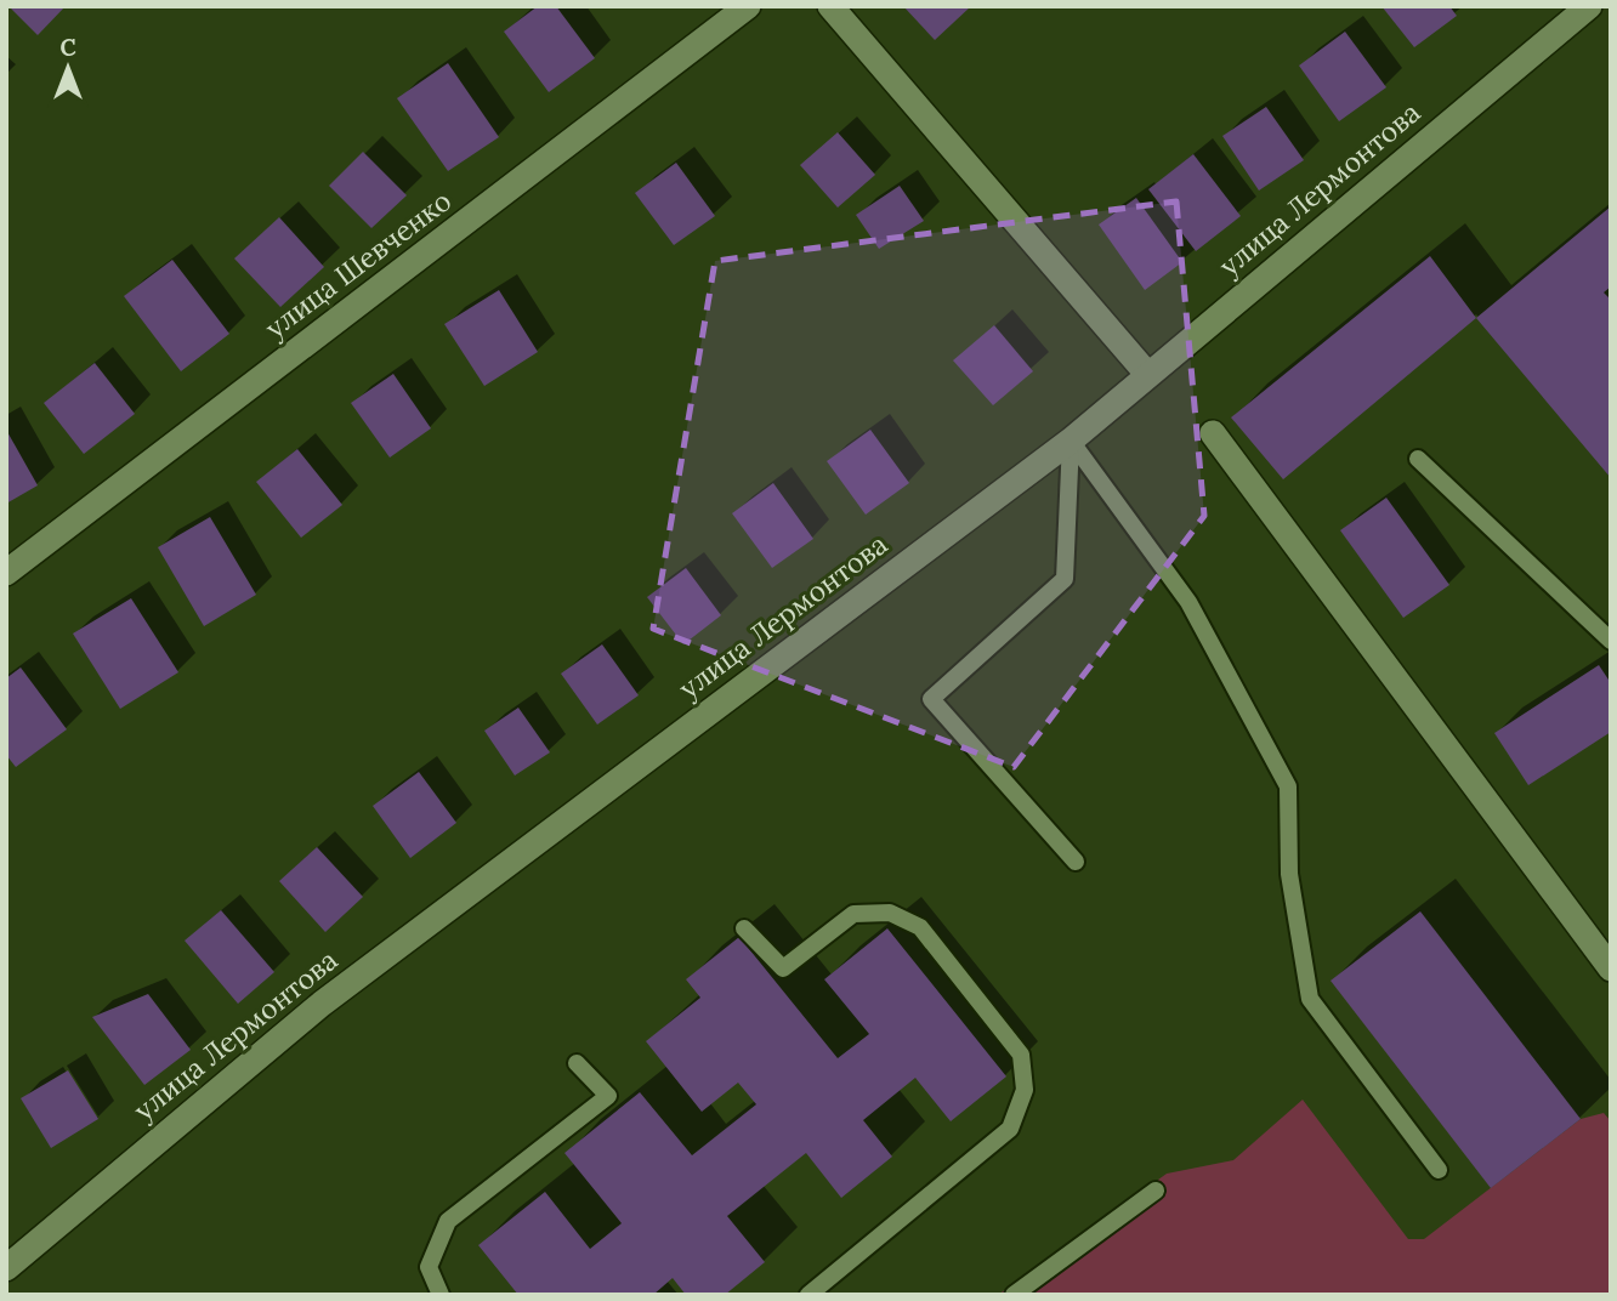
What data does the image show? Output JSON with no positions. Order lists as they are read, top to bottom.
{
  "streets": {
    "street": ["улица Лермонтова", "улица Шевченко"]
  },
  "north": "top"
}
